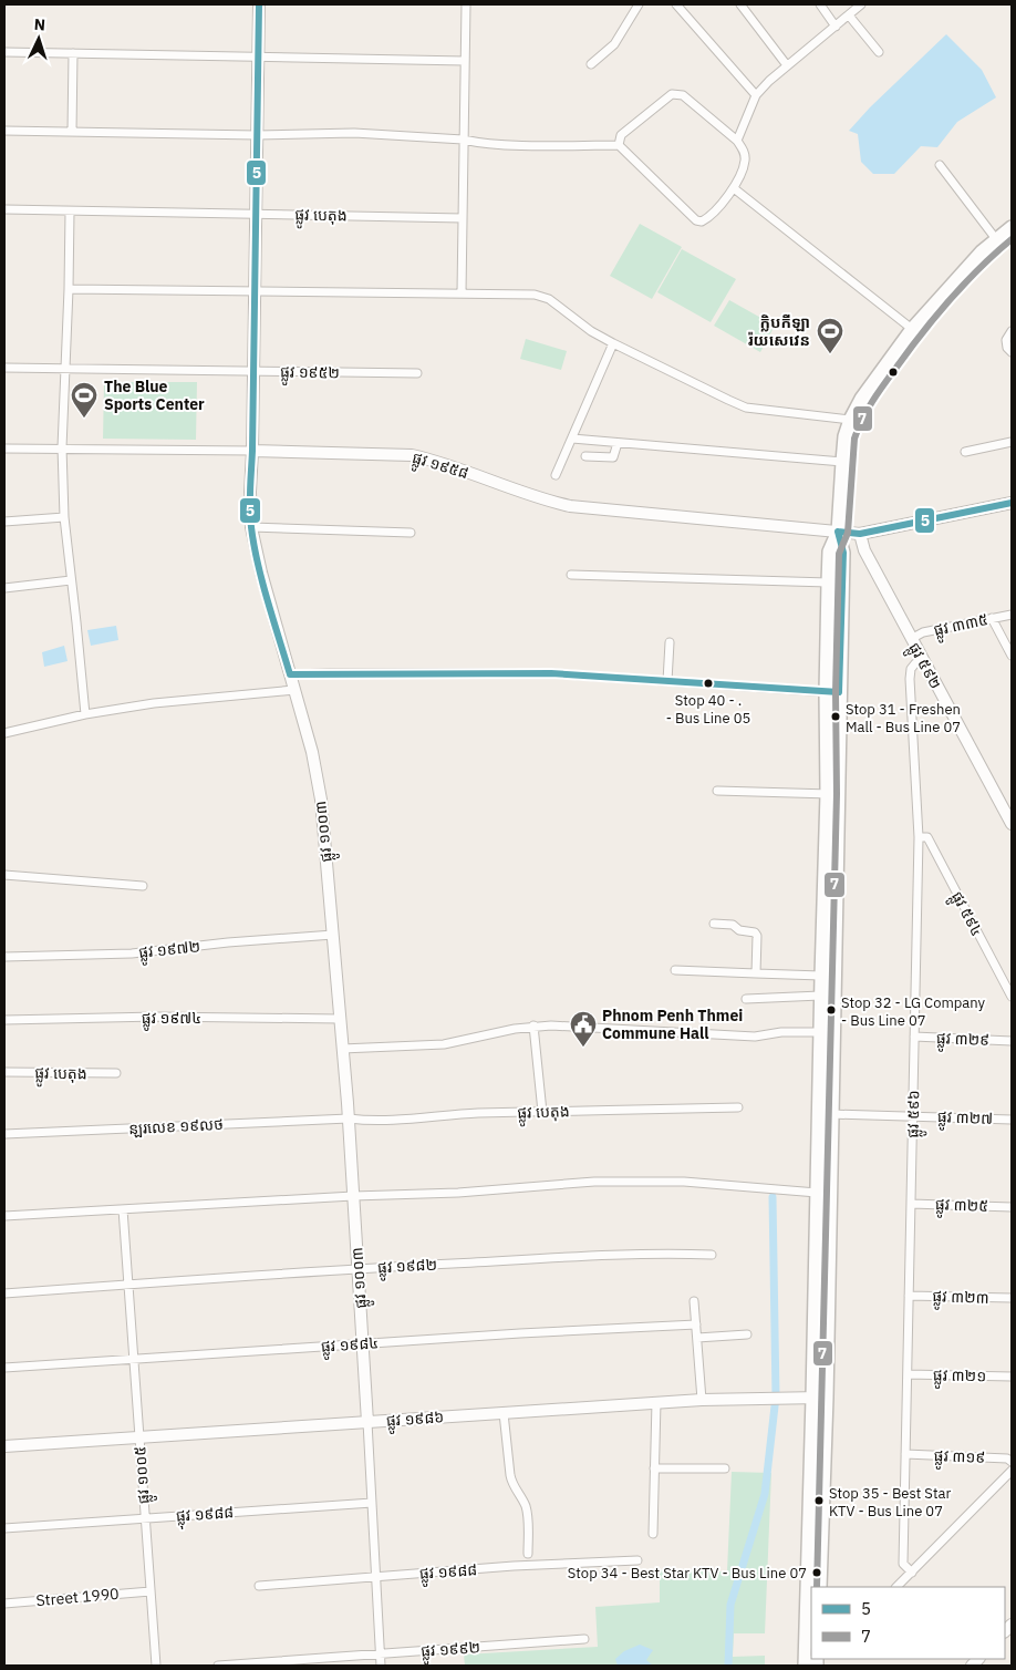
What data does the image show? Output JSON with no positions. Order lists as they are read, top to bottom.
{
  "streets": {
    "street": [
      "ផ្លូវ បេតុង",
      "ផ្លូវ ១៩៥២",
      "ផ្លូវ ១៩៥៨",
      "ផ្លូវ ៣៣៥",
      "ផ្លូវ ៥៩២",
      "ផ្លូវ ១០០៣",
      "ផ្លូវ ៥៩៤",
      "ផ្លូវ ១៩៧២",
      "ផ្លូវ ១៩៧៤",
      "ផ្លូវ ៣២៩",
      "ផ្លូវ ៥៩៦",
      "ផ្លូវ ៣២៧",
      "ន្ឡរលេខ ១៩លថ",
      "ផ្លូវ ៣២៥",
      "ផ្លូវ ១៩៨២",
      "ផ្លូវ ៣២៣",
      "ផ្លូវ ១៩៨៤",
      "ផ្លូវ ៣២១",
      "ផ្លូវ ១៩៨៦",
      "ផ្លូវ ៣១៩",
      "ផ្លូវ ១០០៥",
      "ផ្លុវ ១៩៨៨",
      "ផ្លូវ ១៩៨៨",
      "Street 1990",
      "ផ្លូវ ១៩៩២"
    ]
  },
  "crossings": [
    ["ផ្លូវ បេតុង", "ផ្លូវ ១០០៣"],
    ["ផ្លូវ បេតុង", "ន្ឡរលេខ ១៩លថ"],
    ["ផ្លូវ ១៩៥២", "ផ្លូវ ១០០៣"],
    ["ផ្លូវ ១៩៥៨", "ផ្លូវ ៥៩២"],
    ["ផ្លូវ ១៩៥៨", "ផ្លូវ ១០០៣"],
    ["ផ្លូវ ៣៣៥", "ផ្លូវ ៥៩២"],
    ["ផ្លូវ ៥៩២", "ផ្លូវ ៥៩៦"],
    ["ផ្លូវ ១០០៣", "ផ្លូវ ១៩៧២"],
    ["ផ្លូវ ១០០៣", "ផ្លូវ ១៩៧៤"],
    ["ផ្លូវ ១០០៣", "ន្ឡរលេខ ១៩លថ"],
    ["ផ្លូវ ១០០៣", "ផ្លូវ ១៩៨២"],
    ["ផ្លូវ ១០០៣", "ផ្លូវ ១៩៨៤"],
    ["ផ្លូវ ១០០៣", "ផ្លូវ ១៩៨៦"],
    ["ផ្លូវ ១០០៣", "ផ្លុវ ១៩៨៨"],
    ["ផ្លូវ ១០០៣", "ផ្លូវ ១៩៨៨"],
    ["ផ្លូវ ១០០៣", "ផ្លូវ ១៩៩២"],
    ["ផ្លូវ ៥៩៤", "ផ្លូវ ៥៩៦"],
    ["ផ្លូវ ៣២៩", "ផ្លូវ ៥៩៦"],
    ["ផ្លូវ ៥៩៦", "ផ្លូវ ៣២៧"],
    ["ផ្លូវ ៥៩៦", "ផ្លូវ ៣២៥"],
    ["ផ្លូវ ៥៩៦", "ផ្លូវ ៣២៣"],
    ["ផ្លូវ ៥៩៦", "ផ្លូវ ៣២១"],
    ["ផ្លូវ ៥៩៦", "ផ្លូវ ៣១៩"],
    ["ផ្លូវ ១៩៨២", "ផ្លូវ ១០០៥"],
    ["ផ្លូវ ១៩៨៤", "ផ្លូវ ១០០៥"],
    ["ផ្លូវ ១៩៨៦", "ផ្លូវ ១០០៥"],
    ["ផ្លូវ ១០០៥", "ផ្លុវ ១៩៨៨"],
    ["ផ្លូវ ១០០៥", "Street 1990"]
  ],
  "places": {
    "sports": ["ក្លិបកីឡា រ៉យសេវេន", "The Blue Sports Center"],
    "other": [
      "Stop 40 - . - Bus Line 05",
      "Stop 31 - Freshen Mall - Bus Line 07",
      "Stop 32 - LG Company - Bus Line 07",
      "Stop 35 - Best Star KTV - Bus Line 07",
      "Stop 34 - Best Star KTV - Bus Line 07"
    ],
    "public building": ["Phnom Penh Thmei Commune Hall"]
  },
  "lines": ["transit line 5", "transit line 7"],
  "legend": ["5", "7"],
  "north": "top"
}
